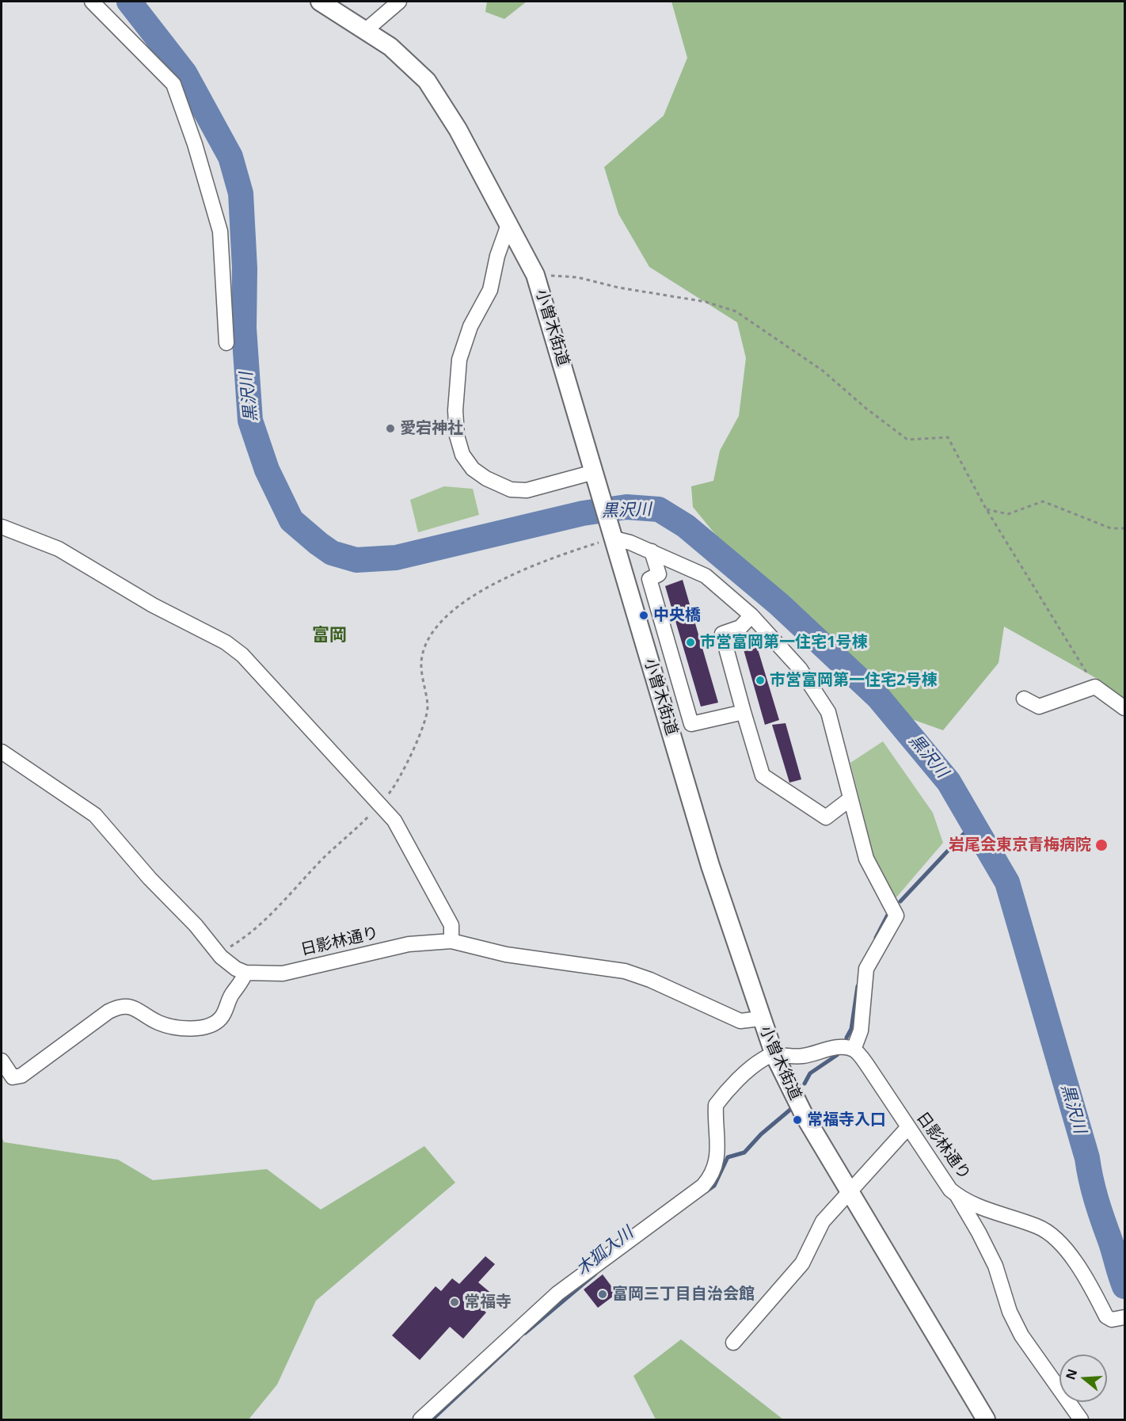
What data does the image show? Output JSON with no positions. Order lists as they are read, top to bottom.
{
  "streets": {
    "main road": ["小曽木街道"],
    "street": ["日影林通り"]
  },
  "crossings": [
    ["小曽木街道", "日影林通り"]
  ],
  "districts": ["富岡"],
  "water": ["黒沢川", "木狐入川"],
  "places": [
    "愛宕神社",
    "中央橋",
    "市営富岡第一住宅1号棟",
    "市営富岡第一住宅2号棟",
    "岩尾会東京青梅病院",
    "常福寺入口",
    "富岡三丁目自治会館",
    "常福寺"
  ],
  "north": "left"
}
